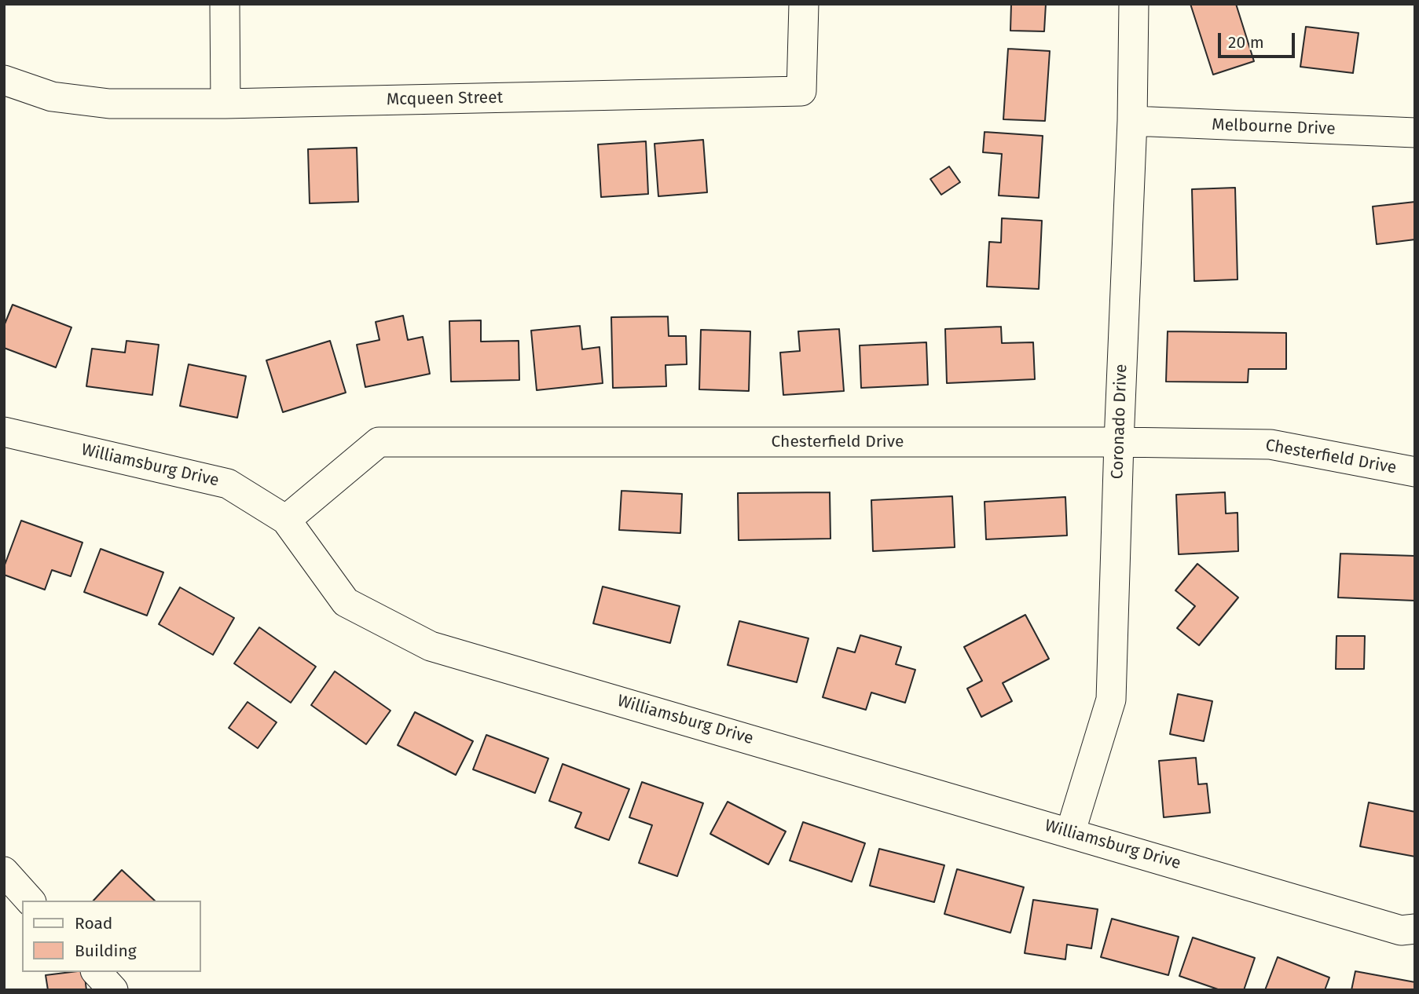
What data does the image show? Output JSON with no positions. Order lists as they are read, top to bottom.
{
  "streets": {
    "street": [
      "Mcqueen Street",
      "Melbourne Drive",
      "Coronado Drive",
      "Chesterfield Drive",
      "Williamsburg Drive"
    ]
  },
  "crossings": [
    ["Melbourne Drive", "Coronado Drive"],
    ["Coronado Drive", "Chesterfield Drive"],
    ["Coronado Drive", "Williamsburg Drive"],
    ["Chesterfield Drive", "Williamsburg Drive"]
  ],
  "legend": ["Road", "Building"],
  "scale_bar": "20 m"
}
